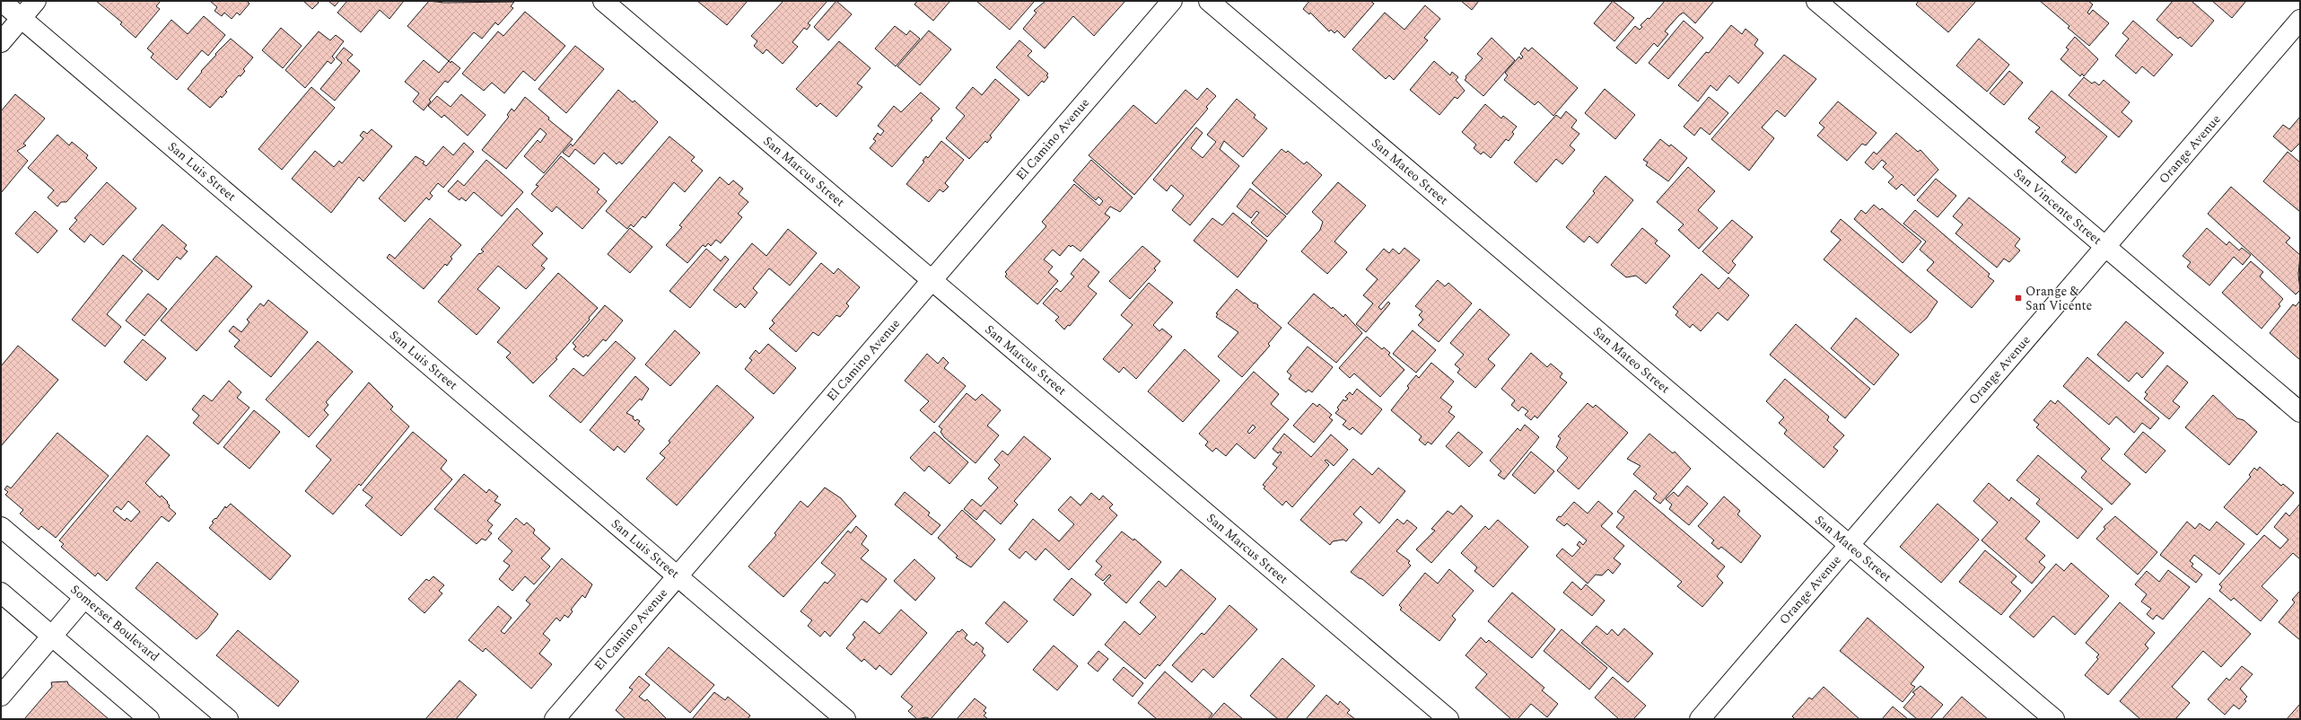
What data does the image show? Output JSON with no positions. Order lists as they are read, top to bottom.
{
  "streets": {
    "street": [
      "El Camino Avenue",
      "Orange Avenue",
      "San Luis Street",
      "San Marcus Street",
      "San Mateo Street",
      "San Vincente Street",
      "Somerset Boulevard"
    ]
  },
  "crossings": [
    ["El Camino Avenue", "San Luis Street"],
    ["El Camino Avenue", "San Marcus Street"],
    ["Orange Avenue", "San Mateo Street"],
    ["Orange Avenue", "San Vincente Street"]
  ],
  "places": {
    "transit": ["Orange & San Vicente"]
  }
}
